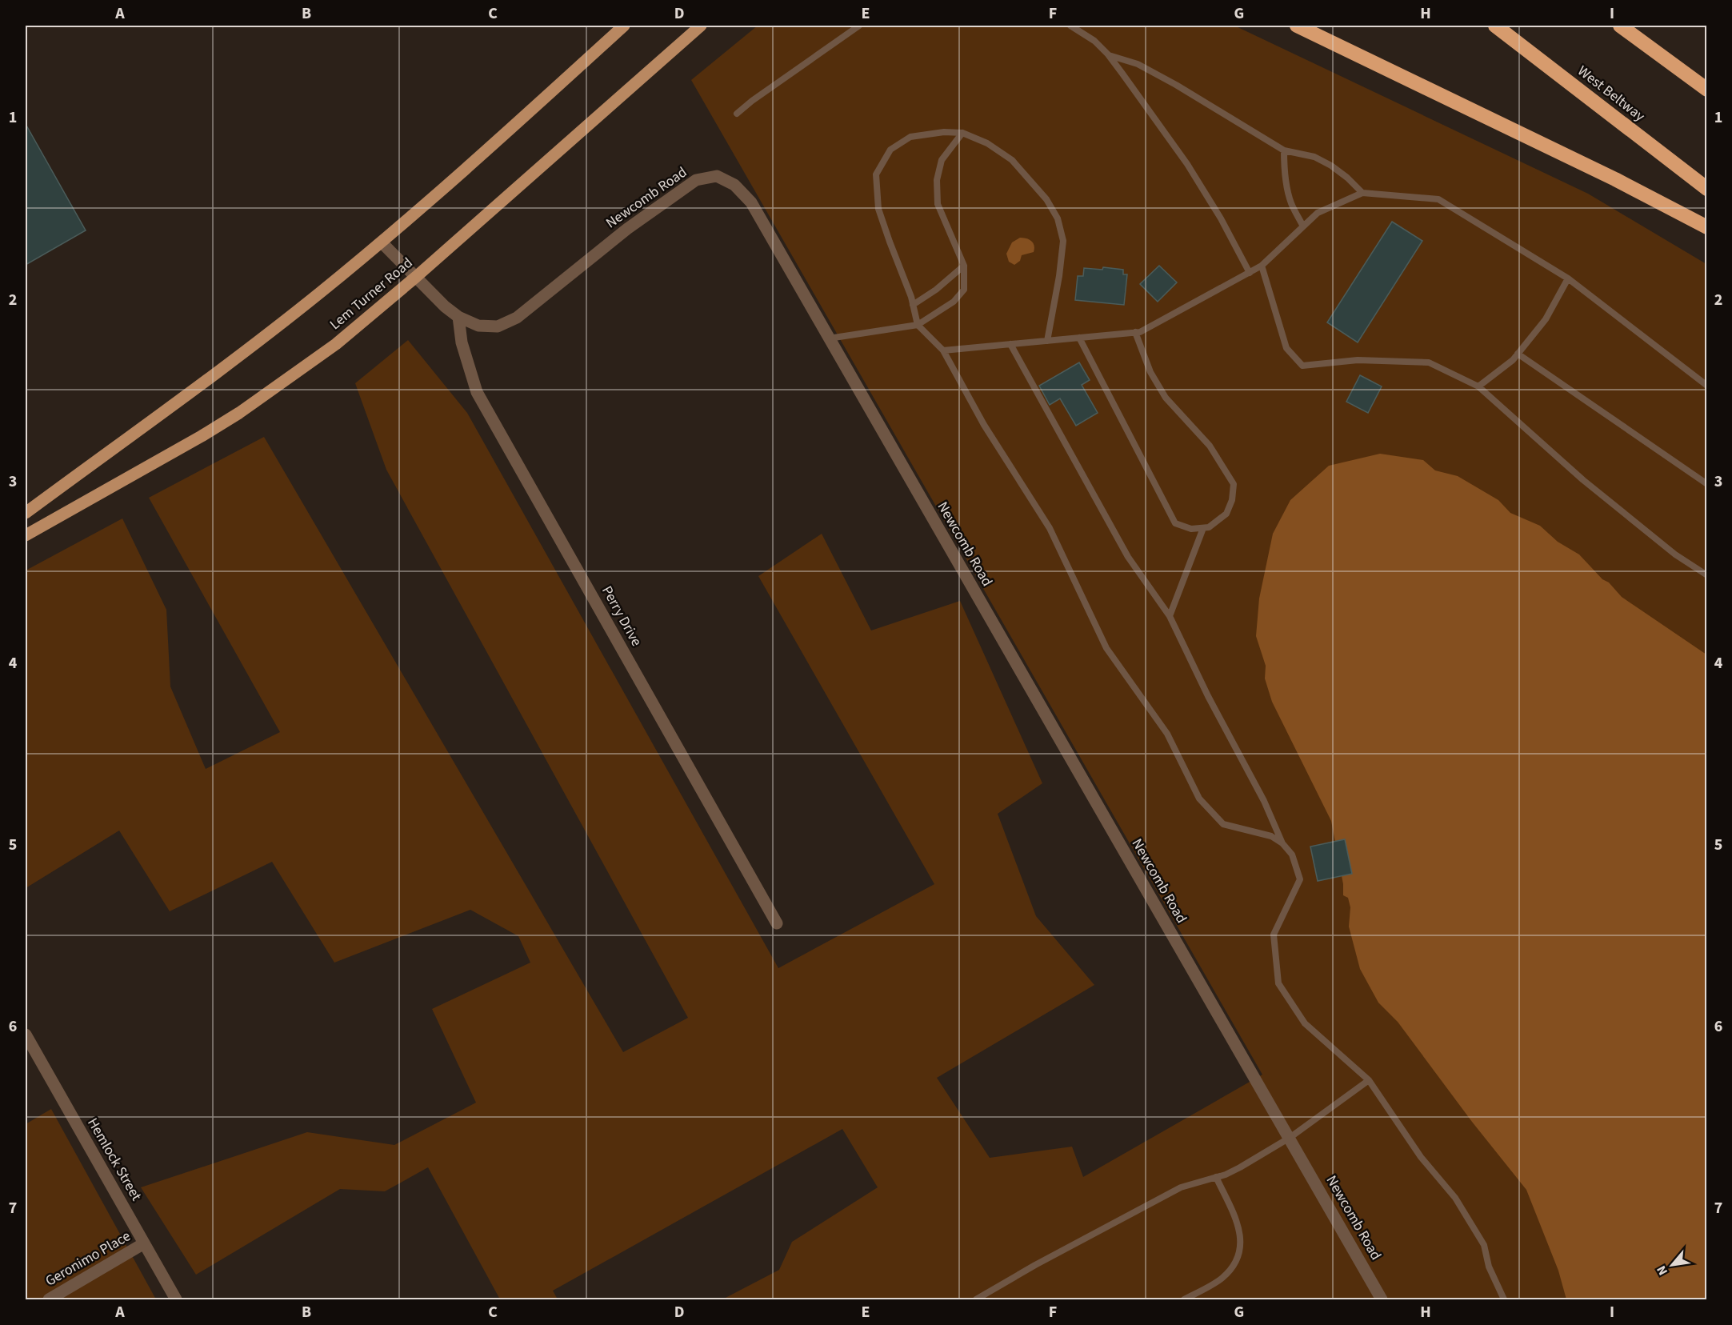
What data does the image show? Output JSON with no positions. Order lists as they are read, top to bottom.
{
  "streets": {
    "highway": ["West Beltway"],
    "main road": ["Lem Turner Road"],
    "street": [
      "Newcomb Road",
      "Perry Drive",
      "Hemlock Street",
      "Geronimo Place"
    ]
  },
  "crossings": [
    ["Newcomb Road", "Lem Turner Road"],
    ["Newcomb Road", "Perry Drive"],
    ["Hemlock Street", "Geronimo Place"]
  ],
  "north": "bottom left",
  "grid": {
    "columns": [
      "A",
      "B",
      "C",
      "D",
      "E",
      "F",
      "G",
      "H",
      "I"
    ],
    "rows": [
      "1",
      "2",
      "3",
      "4",
      "5",
      "6",
      "7"
    ]
  }
}
